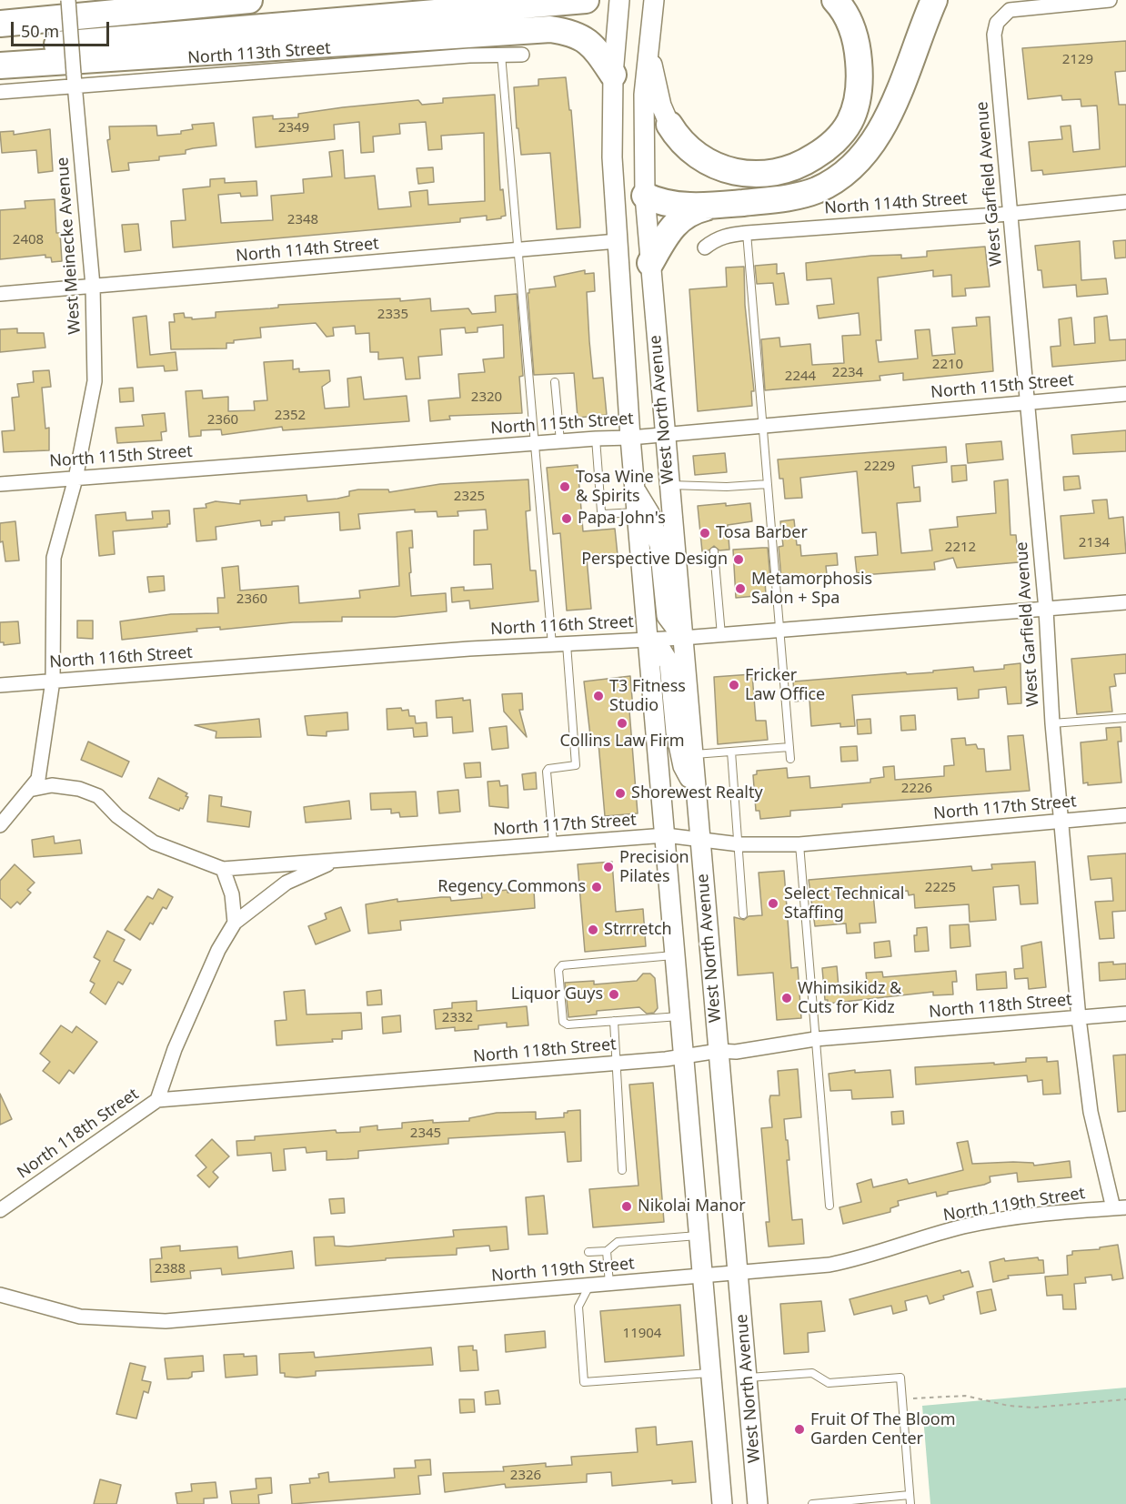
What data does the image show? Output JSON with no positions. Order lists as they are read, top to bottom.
{
  "streets": {
    "main road": ["West North Avenue"],
    "street": [
      "North 113th Street",
      "West Garfield Avenue",
      "North 114th Street",
      "West Meinecke Avenue",
      "North 115th Street",
      "North 116th Street",
      "North 117th Street",
      "North 118th Street",
      "North 119th Street"
    ]
  },
  "crossings": [
    ["North 113th Street", "West Meinecke Avenue"],
    ["West Garfield Avenue", "North 114th Street"],
    ["West Garfield Avenue", "North 115th Street"],
    ["West Garfield Avenue", "North 116th Street"],
    ["West Garfield Avenue", "North 117th Street"],
    ["West Garfield Avenue", "North 118th Street"],
    ["West Garfield Avenue", "North 119th Street"],
    ["North 114th Street", "West Meinecke Avenue"],
    ["North 114th Street", "West North Avenue"],
    ["West Meinecke Avenue", "North 115th Street"],
    ["West Meinecke Avenue", "North 116th Street"],
    ["North 115th Street", "West North Avenue"],
    ["West North Avenue", "North 116th Street"],
    ["West North Avenue", "North 117th Street"],
    ["West North Avenue", "North 118th Street"],
    ["West North Avenue", "North 119th Street"]
  ],
  "places": [
    "Tosa Wine & Spirits",
    "Papa John's",
    "Tosa Barber",
    "Perspective Design",
    "Metamorphosis Salon + Spa",
    "Fricker Law Office",
    "T3 Fitness Studio",
    "Collins Law Firm",
    "Shorewest Realty",
    "Precision Pilates",
    "Regency Commons",
    "Select Technical Staffing",
    "Strrretch",
    "Liquor Guys",
    "Whimsikidz & Cuts for Kidz",
    "Nikolai Manor",
    "Fruit Of The Bloom Garden Center"
  ],
  "house_numbers": [
    "2129",
    "2349",
    "2348",
    "2408",
    "2335",
    "2210",
    "2234",
    "2244",
    "2320",
    "2352",
    "2360",
    "2229",
    "2325",
    "2134",
    "2212",
    "2360",
    "2226",
    "2225",
    "2332",
    "2345",
    "2388",
    "11904",
    "2326"
  ],
  "scale_bar": "50 m"
}
